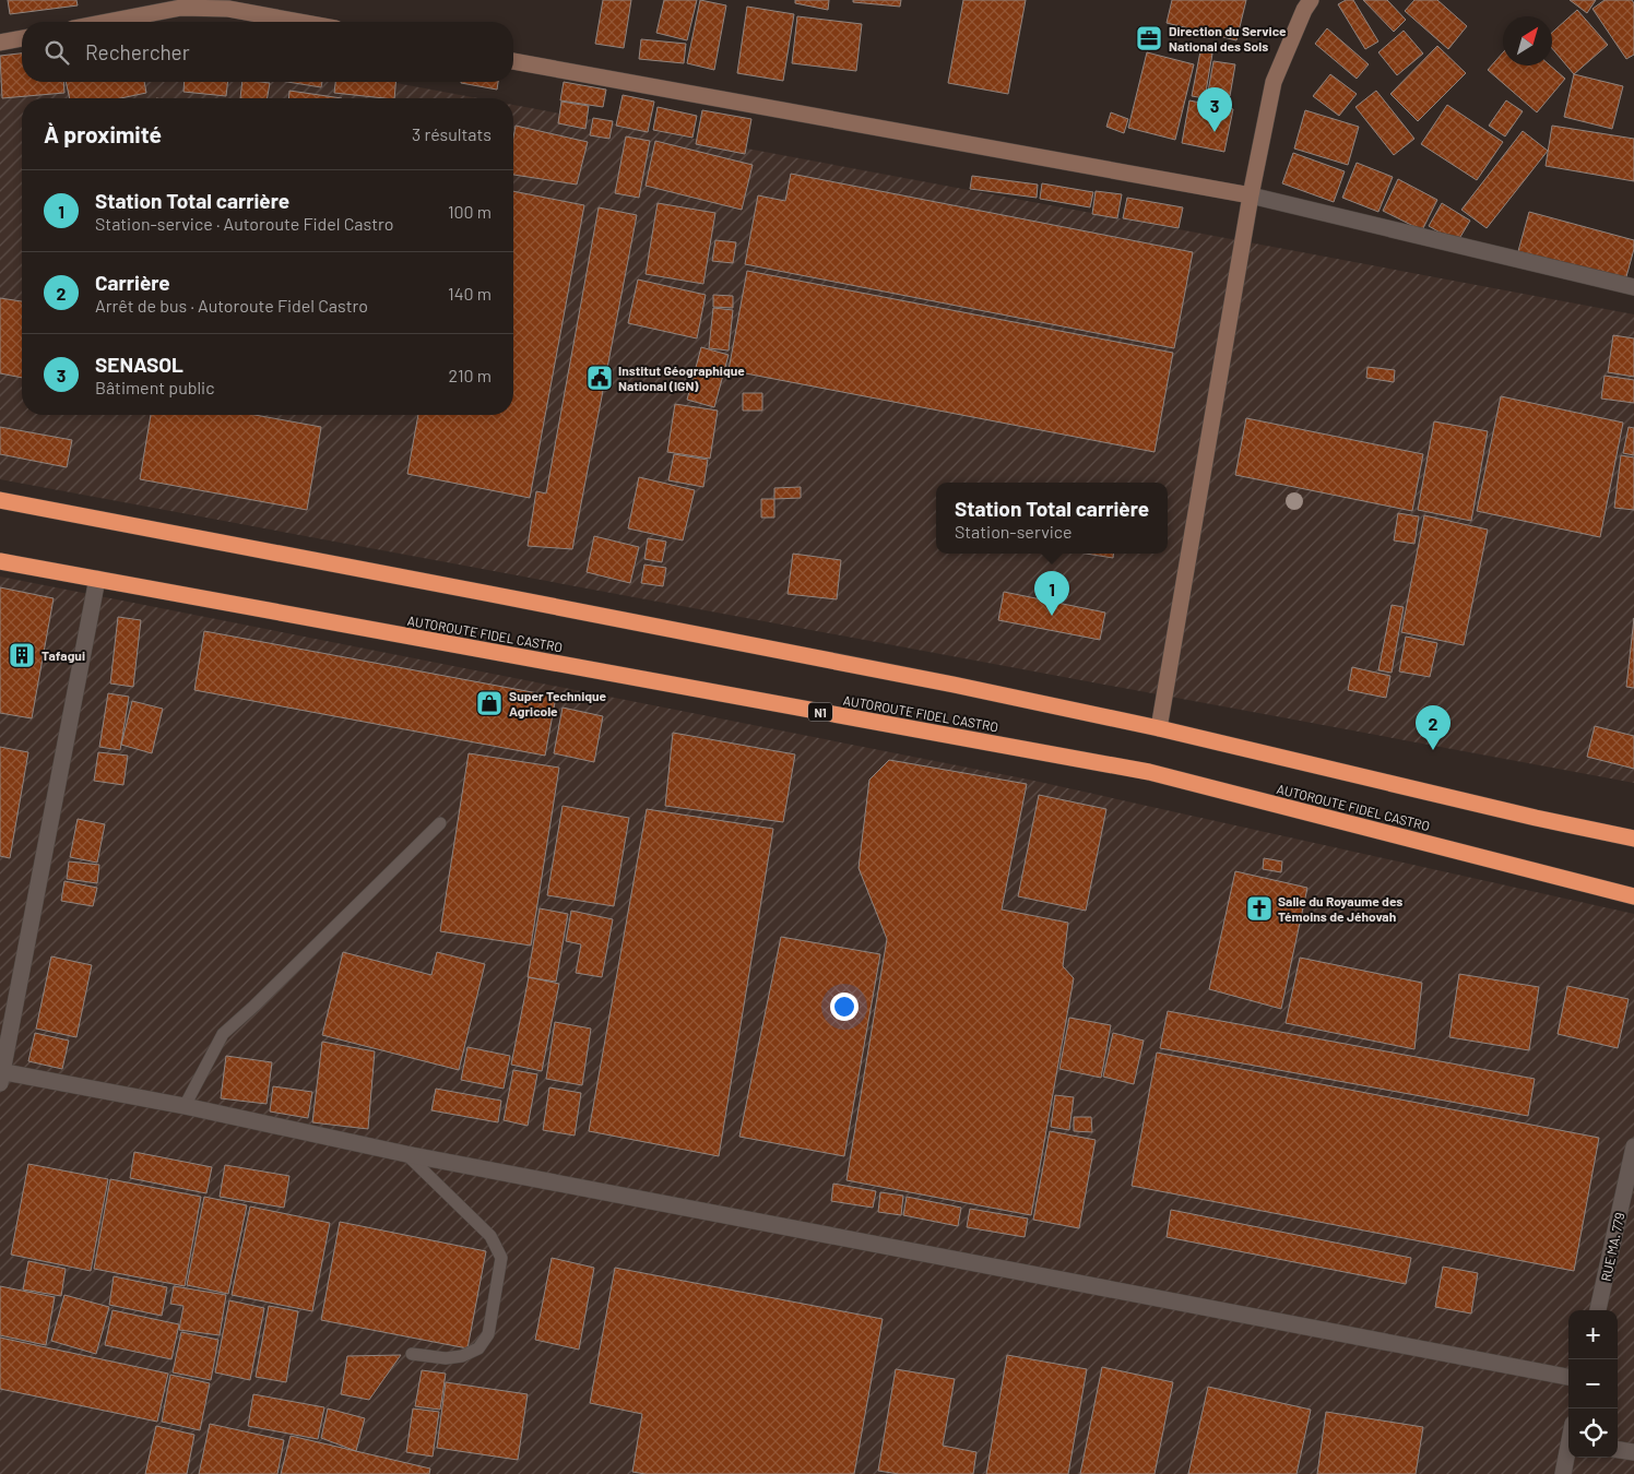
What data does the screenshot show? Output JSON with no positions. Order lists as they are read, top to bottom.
{
  "streets": {
    "highway": ["AUTOROUTE FIDEL CASTRO", "N1"],
    "street": ["RUE MA. 779"]
  },
  "places": {
    "office": ["Direction du Service National des Sols"],
    "public building": ["Institut Géographique National (IGN)"],
    "building": ["Tafagui"],
    "shop": ["Super Technique Agricole"],
    "church": ["Salle du Royaume des Témoins de Jéhovah"]
  },
  "north": "top right",
  "page": {
    "search": "Rechercher",
    "pins": ["3", "1", "2"],
    "heading": ["À proximité", "3 résultats"],
    "list": [
      {
        "mark": "1",
        "name": "Station Total carrière",
        "note": "Station-service · Autoroute Fidel Castro",
        "value": "100 m"
      },
      {
        "mark": "2",
        "name": "Carrière",
        "note": "Arrêt de bus · Autoroute Fidel Castro",
        "value": "140 m"
      },
      {
        "mark": "3",
        "name": "SENASOL",
        "note": "Bâtiment public",
        "value": "210 m"
      }
    ],
    "popup": ["Station Total carrière", "Station-service"],
    "map_buttons": ["+", "−"]
  }
}
